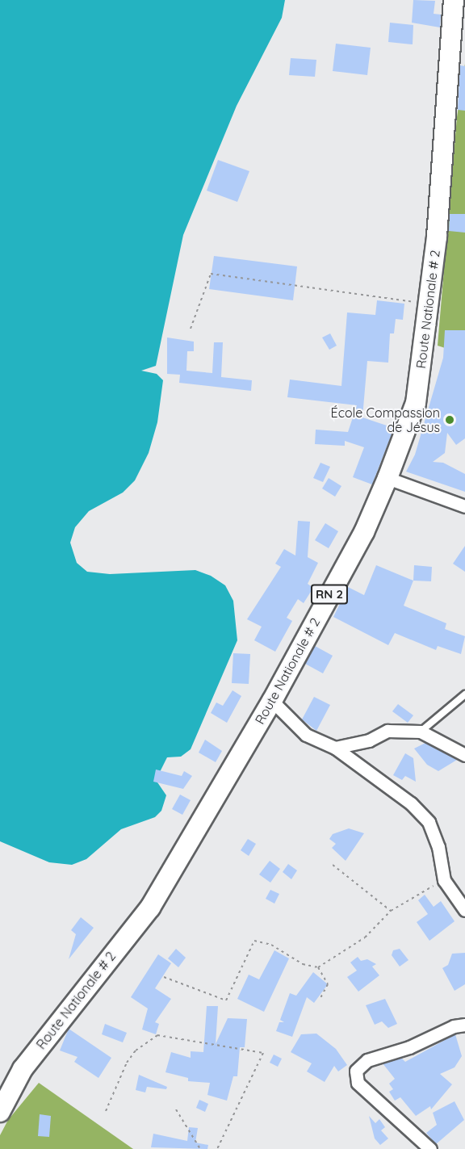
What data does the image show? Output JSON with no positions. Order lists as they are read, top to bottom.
{
  "streets": {
    "main road": ["Route Nationale # 2", "RN 2"]
  },
  "places": ["École Compassion de Jésus"]
}
